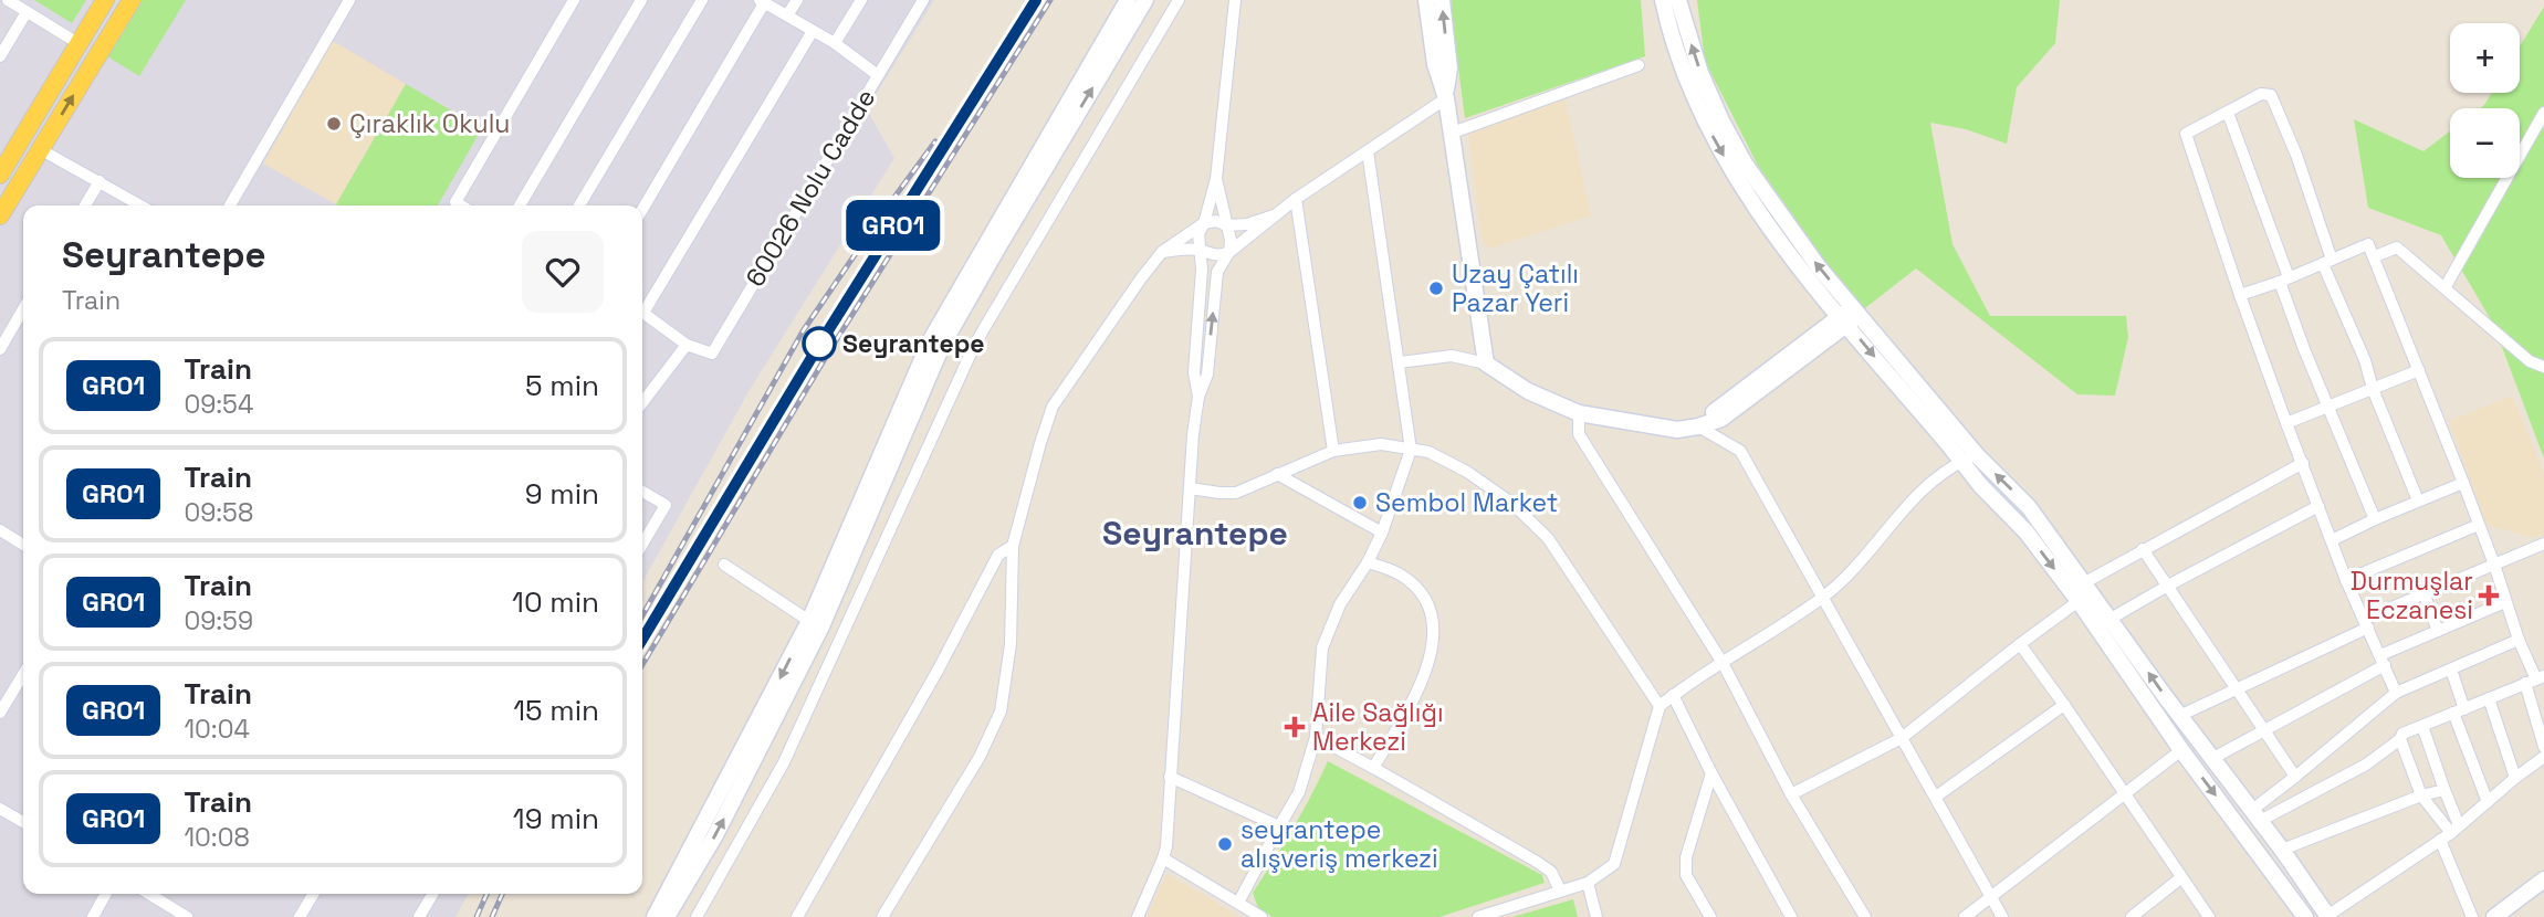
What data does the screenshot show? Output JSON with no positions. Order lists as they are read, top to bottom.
{
  "streets": {
    "street": ["60026 Nolu Cadde"]
  },
  "districts": ["Seyrantepe"],
  "places": {
    "other": [
      "Çıraklık Okulu",
      "Uzay Çatılı Pazar Yeri",
      "Seyrantepe",
      "Sembol Market",
      "seyrantepe alışveriş merkezi"
    ],
    "health": ["Durmuşlar Eczanesi", "Aile Sağlığı Merkezi"]
  },
  "page": {
    "on_map": "GR01",
    "map_buttons": ["+", "−"],
    "heading": ["Seyrantepe", "Train"],
    "list": [
      {
        "mark": "GR01",
        "name": "Train",
        "note": "09:54",
        "value": "5 min"
      },
      {
        "mark": "GR01",
        "name": "Train",
        "note": "09:58",
        "value": "9 min"
      },
      {
        "mark": "GR01",
        "name": "Train",
        "note": "09:59",
        "value": "10 min"
      },
      {
        "mark": "GR01",
        "name": "Train",
        "note": "10:04",
        "value": "15 min"
      },
      {
        "mark": "GR01",
        "name": "Train",
        "note": "10:08",
        "value": "19 min"
      }
    ]
  }
}
